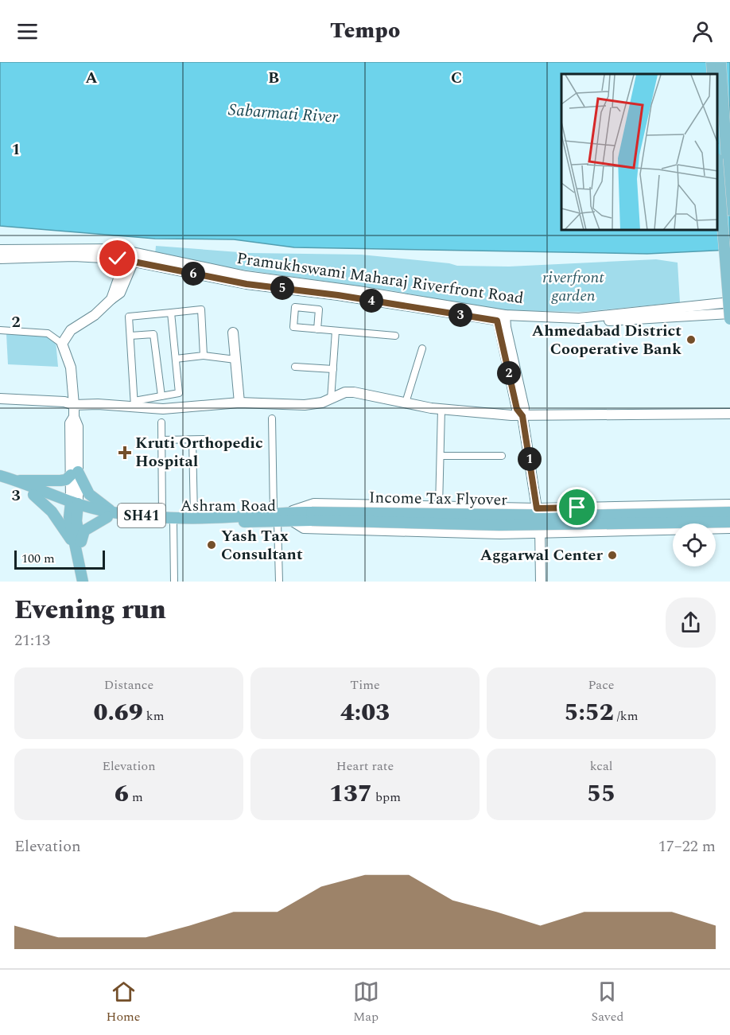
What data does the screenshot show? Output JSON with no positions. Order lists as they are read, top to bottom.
{
  "streets": {
    "main road": [
      "Pramukhswami Maharaj Riverfront Road",
      "Income Tax Flyover",
      "Ashram Road",
      "SH41"
    ]
  },
  "crossings": [
    ["Income Tax Flyover", "Ashram Road"]
  ],
  "water": ["Sabarmati River"],
  "parks": ["riverfront garden"],
  "places": {
    "other": ["Ahmedabad District Cooperative Bank", "Yash Tax Consultant", "Aggarwal Center"],
    "health": ["Kruti Orthopedic Hospital"]
  },
  "scale_bar": "100 m",
  "page": {
    "header": "Tempo",
    "pins": [
      "6",
      "5",
      "4",
      "3",
      "2",
      "1"
    ],
    "scale": "100 m",
    "heading": ["Evening run", "21:13"],
    "stats": [
      ["Distance", "0.69 km"],
      ["Time", "4:03"],
      ["Pace", "5:52 /km"],
      ["Elevation", "6 m"],
      ["Heart rate", "137 bpm"],
      ["kcal", "55"]
    ],
    "chart": ["Elevation", "17–22 m"],
    "tabs": ["Home", "Map", "Saved"]
  },
  "grid": {
    "columns": ["A", "B", "C"],
    "rows": ["1", "2", "3"]
  }
}
